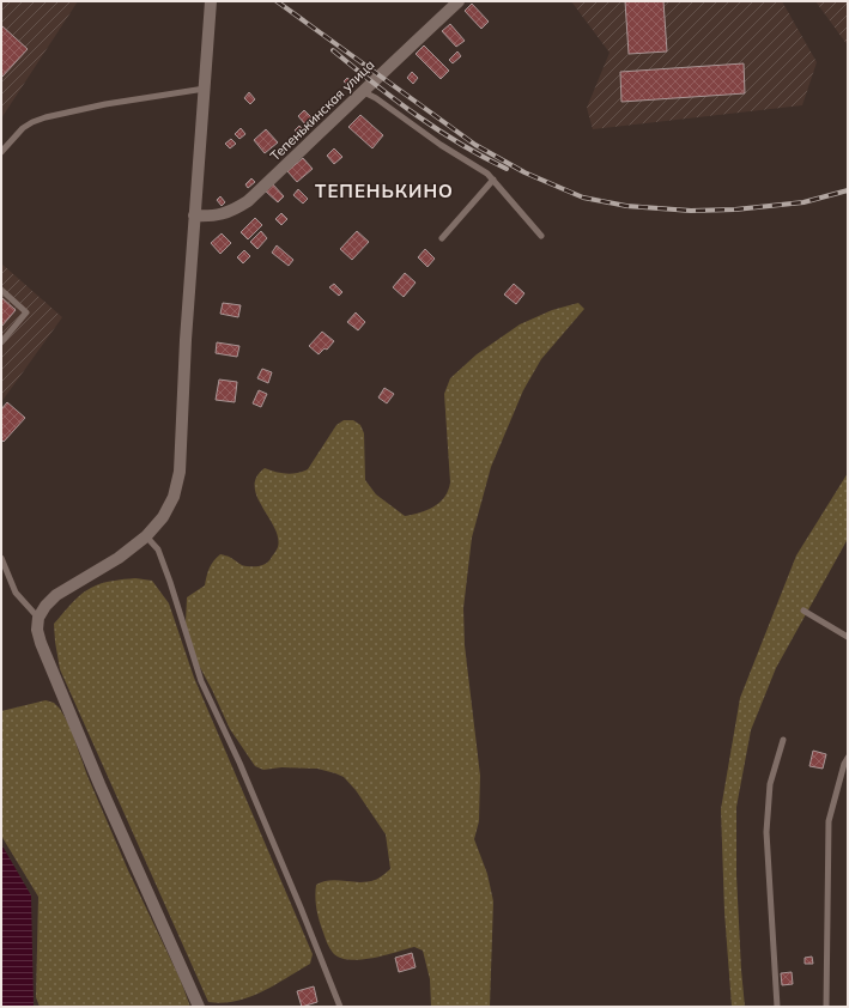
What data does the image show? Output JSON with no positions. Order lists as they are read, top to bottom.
{
  "streets": {
    "street": ["Тепенькинская улица"]
  },
  "districts": ["ТЕПЕНЬКИНО"]
}
